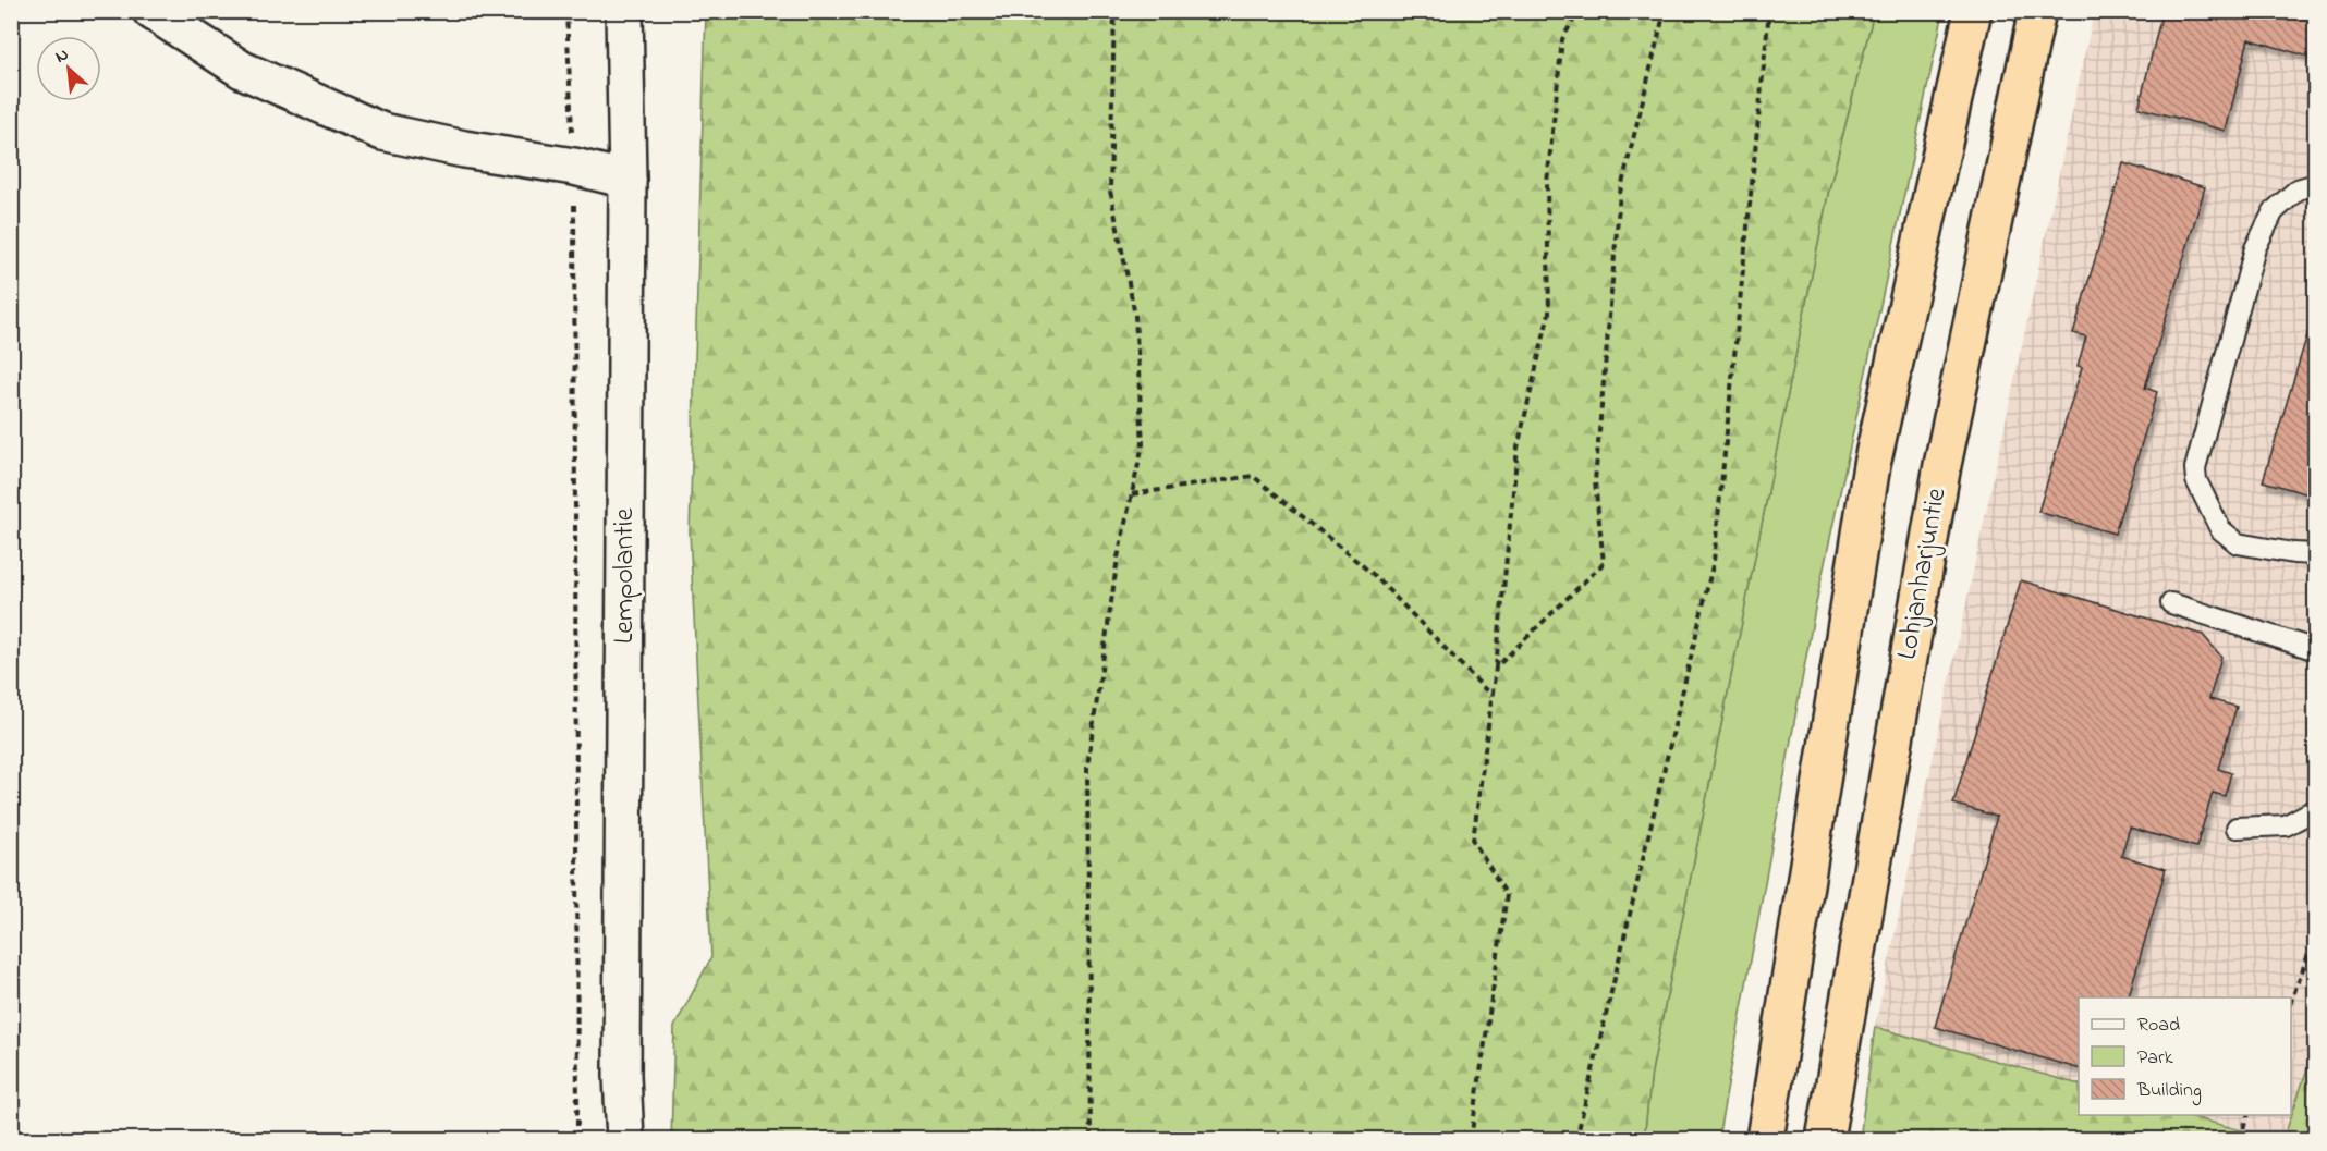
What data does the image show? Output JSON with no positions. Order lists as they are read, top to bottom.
{
  "streets": {
    "highway": ["Lohjanharjuntie"],
    "street": ["Lempolantie"]
  },
  "legend": ["Road", "Park", "Building"],
  "north": "top left"
}
